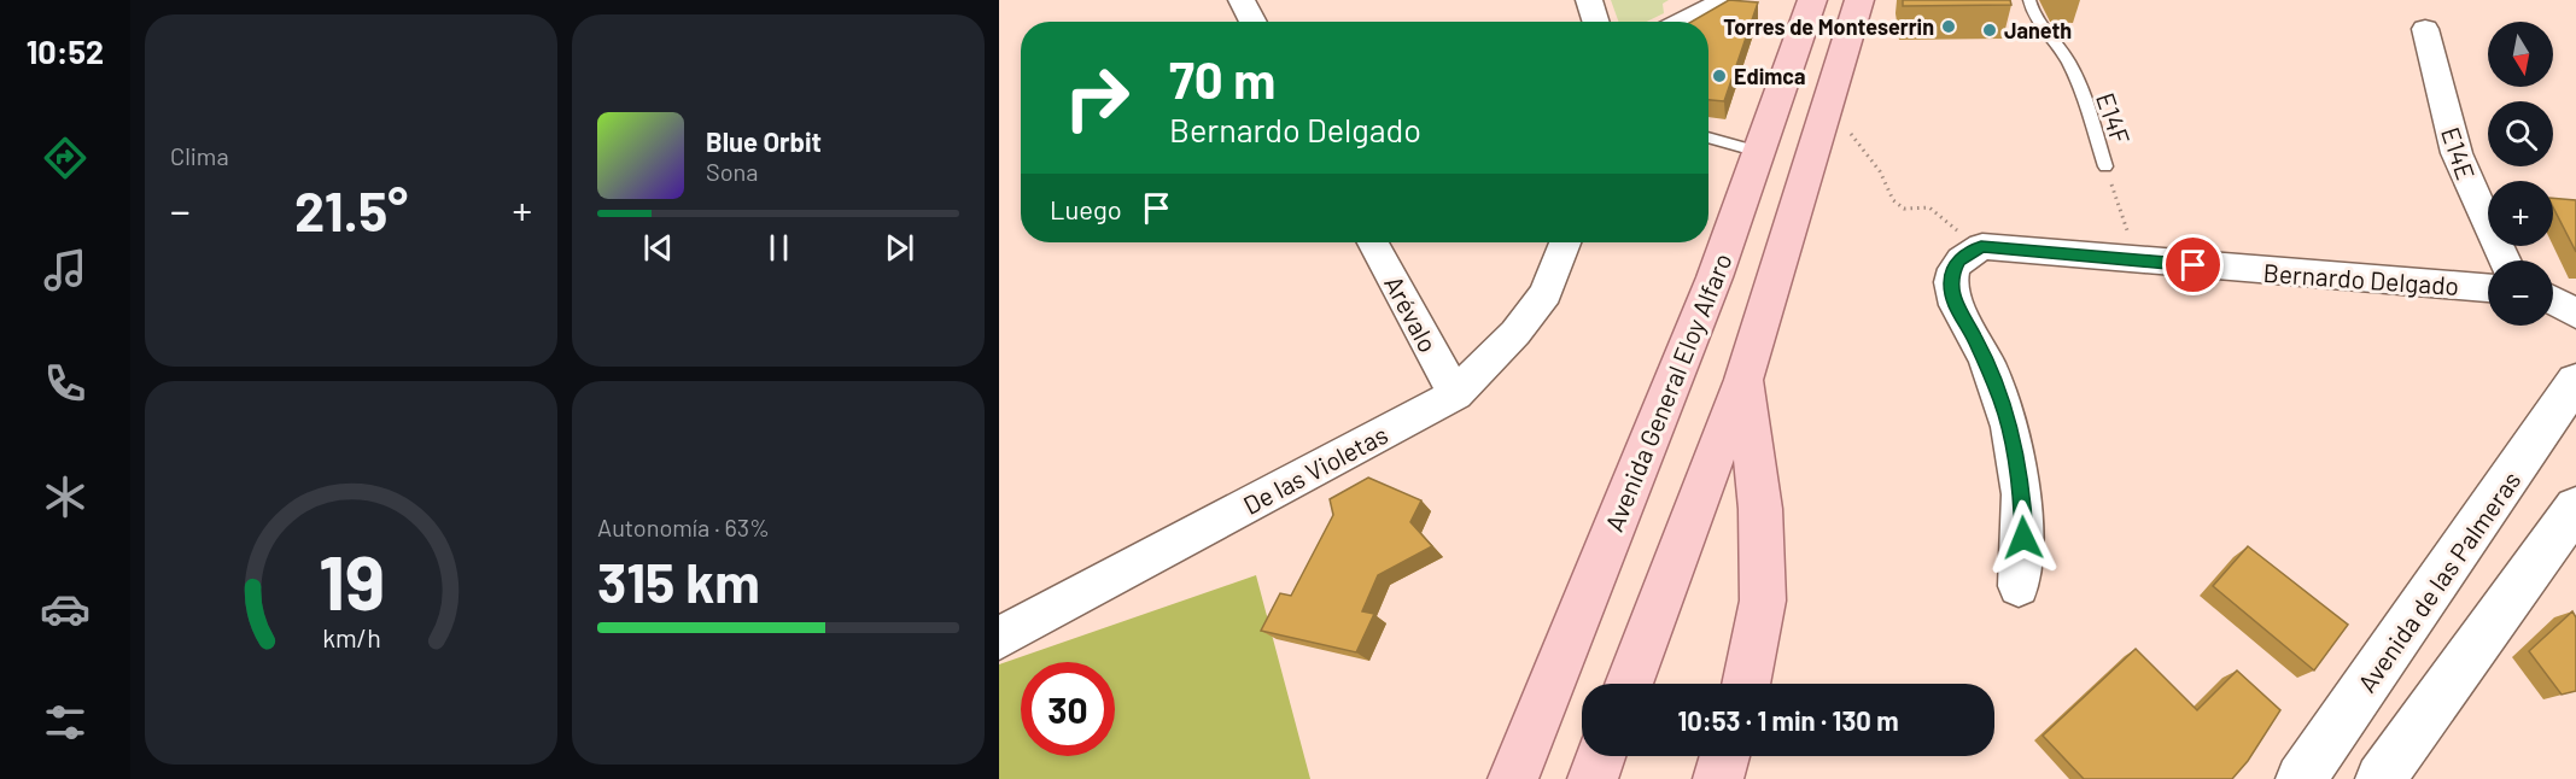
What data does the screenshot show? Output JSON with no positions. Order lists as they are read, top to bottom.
{
  "streets": {
    "main road": ["Avenida General Eloy Alfaro", "Avenida de las Palmeras"],
    "street": [
      "E14E",
      "Bernardo Delgado",
      "Arévalo",
      "De las Violetas"
    ],
    "lane": ["E14F"]
  },
  "crossings": [
    ["E14F", "Bernardo Delgado"],
    ["Arévalo", "De las Violetas"]
  ],
  "places": ["Torres de Monteserrin", "Janeth", "Edimca"],
  "north": "bottom",
  "page": {
    "tabs": "10:52",
    "tile": [
      "Clima",
      ["Autonomía · 63%", "315 km"]
    ],
    "map_buttons": ["+", "−"],
    "turn": ["70 m", "Bernardo Delgado"],
    "song": ["Blue Orbit", "Sona"],
    "then": "Luego",
    "heat": ["−", "21.5°", "+"],
    "limit": "30",
    "trip": "10:53 · 1 min · 130 m",
    "gauge": ["19", "km/h"]
  }
}
